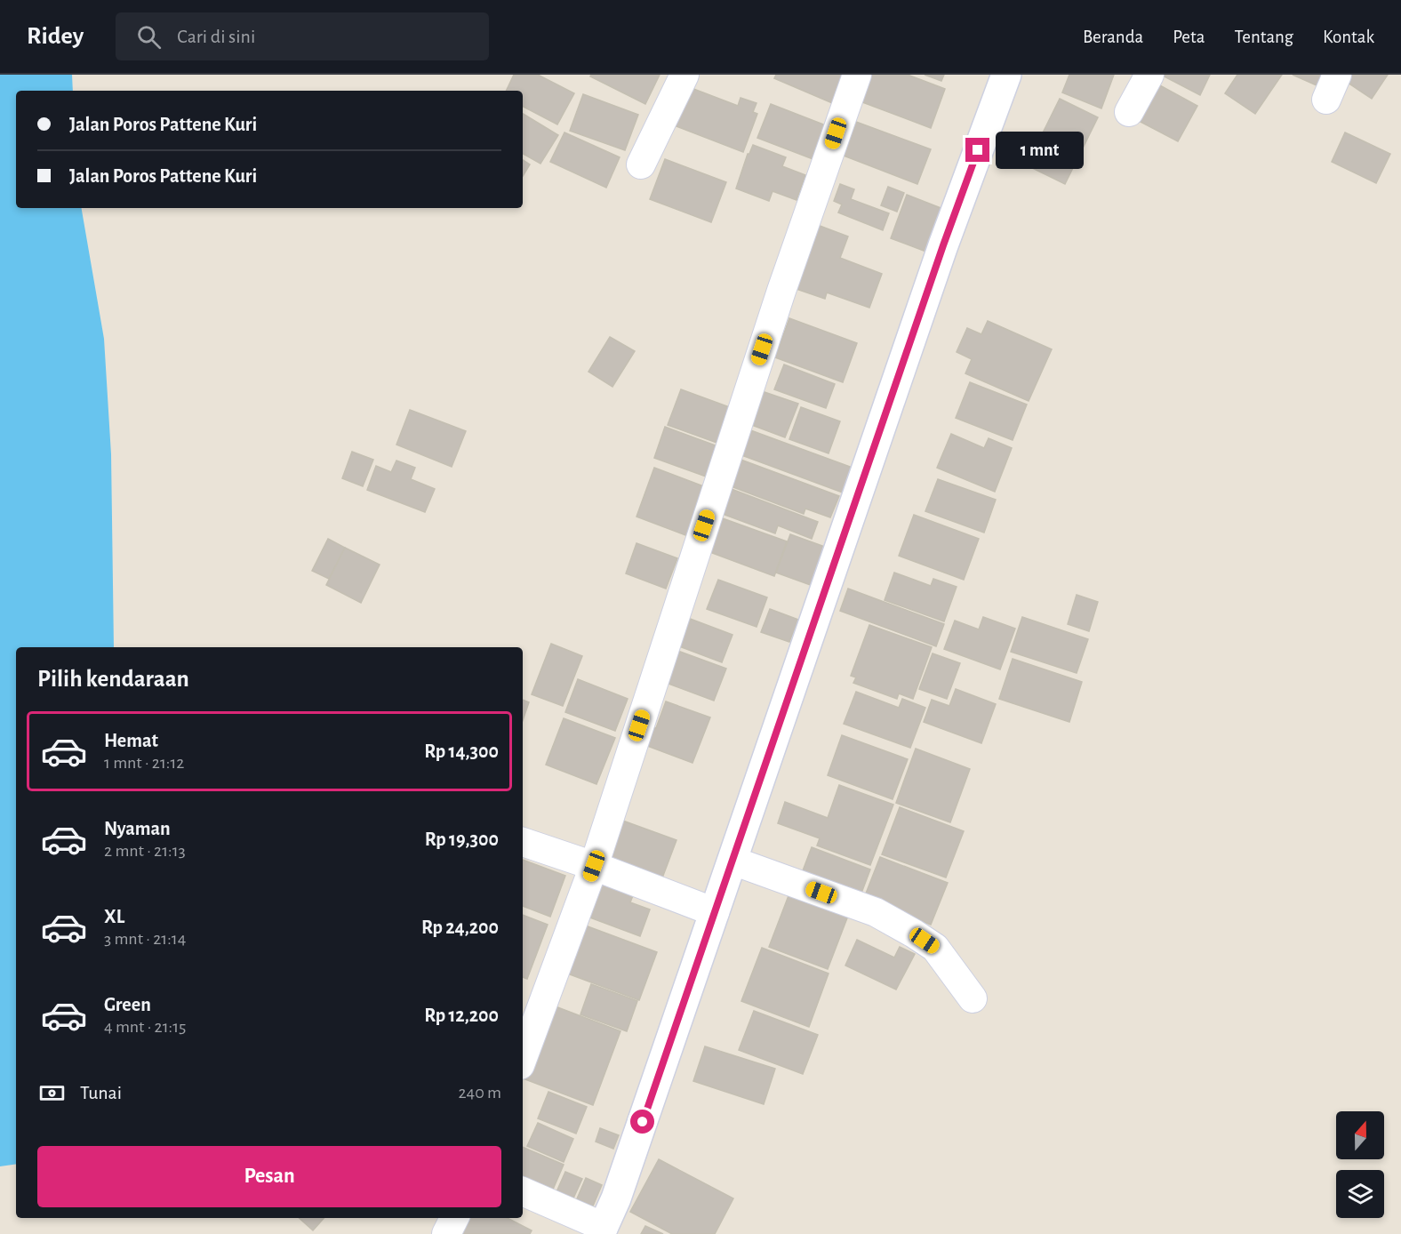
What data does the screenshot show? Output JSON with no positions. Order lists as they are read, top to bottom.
{
  "north": "top",
  "page": {
    "header": "Ridey",
    "search": "Cari di sini",
    "nav": [
      "Beranda",
      "Peta",
      "Tentang",
      "Kontak"
    ],
    "banner": ["Jalan Poros Pattene Kuri", "Jalan Poros Pattene Kuri"],
    "bubble": "1 mnt",
    "heading": "Pilih kendaraan",
    "list": [
      {
        "name": "Hemat",
        "note": "1 mnt · 21:12",
        "value": "Rp 14,300"
      },
      {
        "name": "Nyaman",
        "note": "2 mnt · 21:13",
        "value": "Rp 19,300"
      },
      {
        "name": "XL",
        "note": "3 mnt · 21:14",
        "value": "Rp 24,200"
      },
      {
        "name": "Green",
        "note": "4 mnt · 21:15",
        "value": "Rp 12,200"
      }
    ],
    "pay": ["Tunai", "240 m"],
    "buttons": "Pesan"
  }
}
